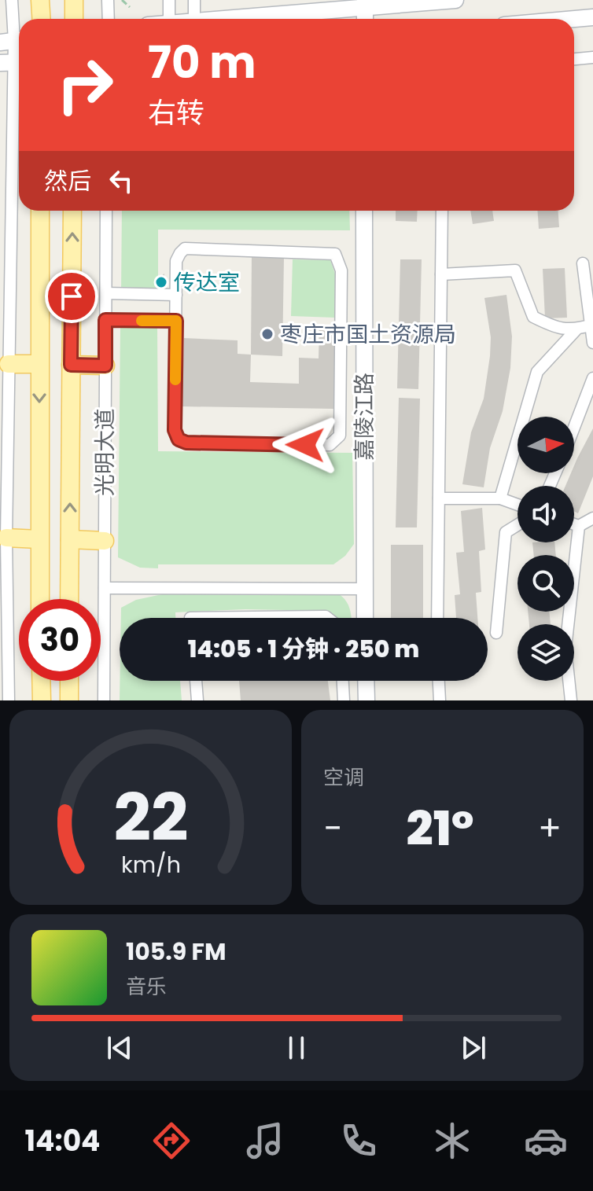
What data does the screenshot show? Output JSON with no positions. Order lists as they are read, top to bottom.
{
  "streets": {
    "main road": ["光明大道"],
    "street": ["嘉陵江路"]
  },
  "places": ["传达室", "枣庄市国土资源局"],
  "north": "right",
  "page": {
    "turn": ["70 m", "右转"],
    "then": "然后",
    "limit": "30",
    "trip": "14:05 · 1 分钟 · 250 m",
    "tile": "空调",
    "heat": ["−", "21°", "+"],
    "song": ["105.9 FM", "音乐"],
    "tabs": "14:04",
    "gauge": ["22", "km/h"]
  }
}
